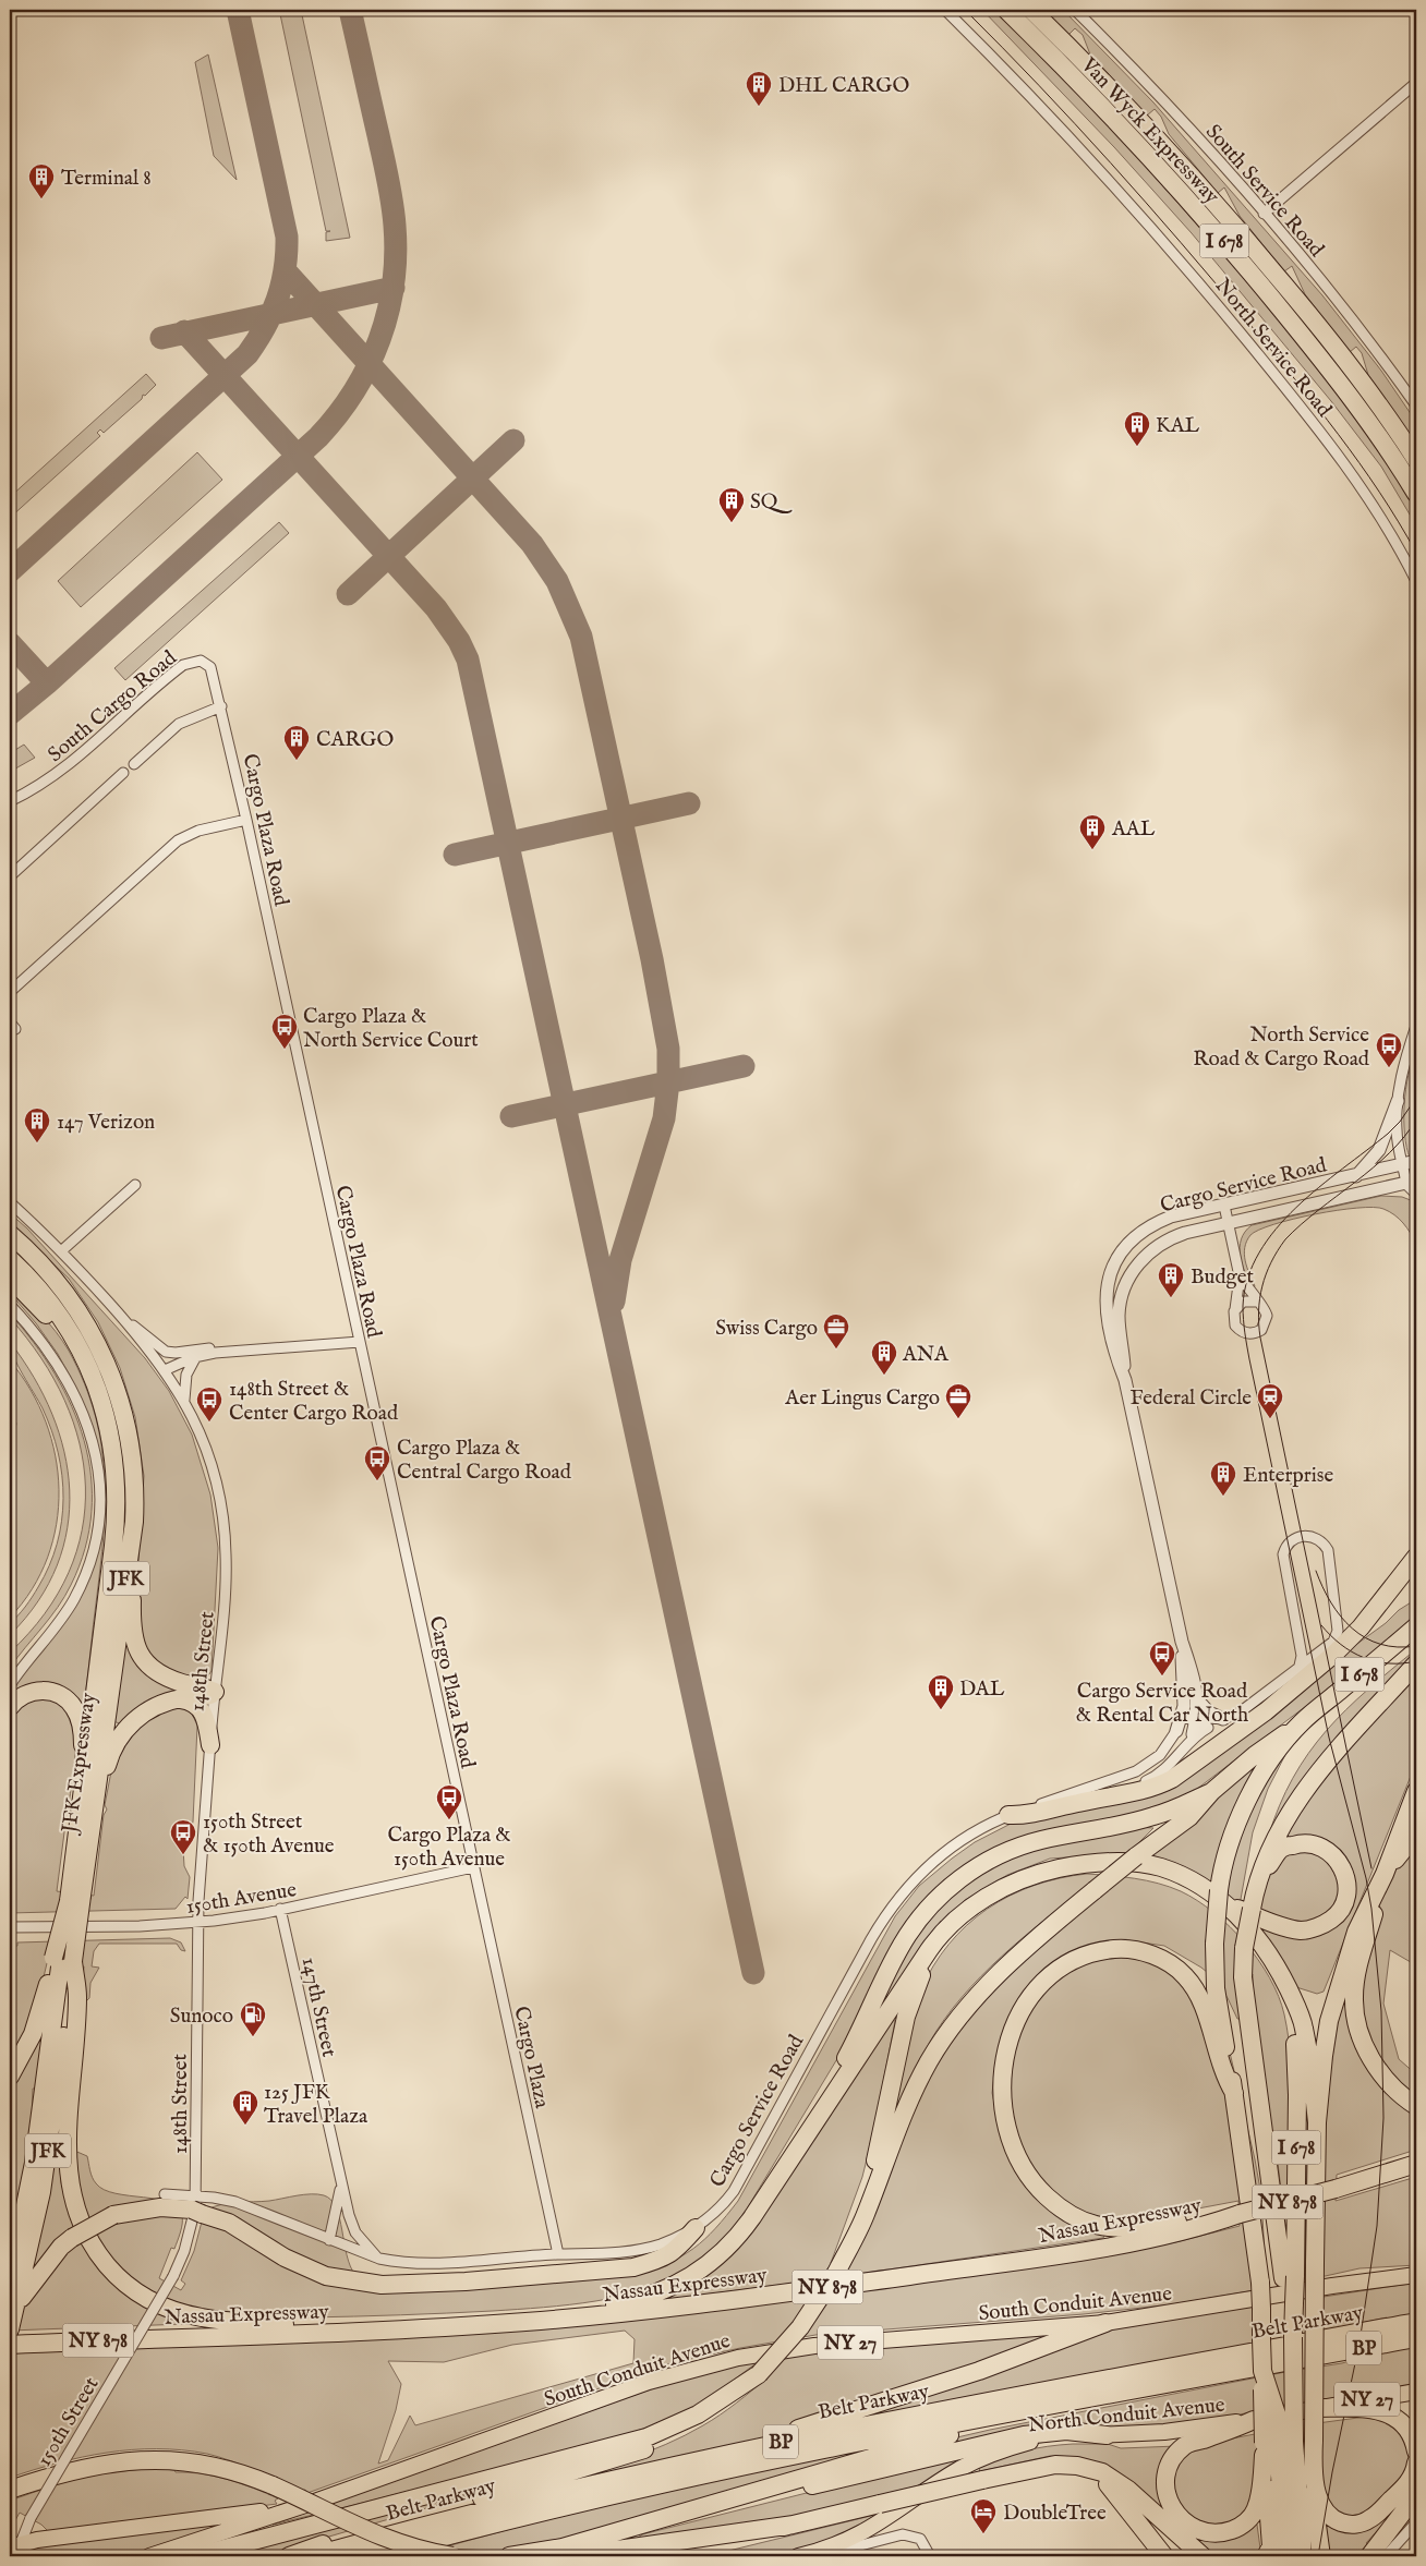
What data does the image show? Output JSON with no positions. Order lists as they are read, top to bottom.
{
  "streets": {
    "highway": [
      "Van Wyck Expressway",
      "I 678",
      "JFK",
      "JFK Expressway",
      "NY 878",
      "Nassau Expressway",
      "Belt Parkway",
      "BP"
    ],
    "main road": ["South Conduit Avenue", "NY 27", "North Conduit Avenue"],
    "street": [
      "South Service Road",
      "North Service Road",
      "South Cargo Road",
      "Cargo Plaza Road",
      "Cargo Service Road",
      "148th Street",
      "150th Avenue",
      "147th Street",
      "Cargo Plaza",
      "150th Street"
    ]
  },
  "crossings": [
    ["South Cargo Road", "Cargo Plaza Road"],
    ["Cargo Plaza Road", "150th Avenue"],
    ["Cargo Plaza Road", "Cargo Plaza"],
    ["Cargo Service Road", "148th Street"],
    ["Cargo Service Road", "147th Street"],
    ["Cargo Service Road", "Cargo Plaza"],
    ["Cargo Service Road", "150th Street"],
    ["148th Street", "150th Avenue"],
    ["148th Street", "150th Street"],
    ["150th Avenue", "147th Street"],
    ["150th Avenue", "Cargo Plaza"]
  ],
  "places": {
    "building": [
      "DHL CARGO",
      "Terminal 8",
      "KAL",
      "SQ",
      "CARGO",
      "AAL",
      "147 Verizon",
      "Budget",
      "ANA",
      "Enterprise",
      "DAL",
      "125 JFK Travel Plaza"
    ],
    "bus stop": [
      "Cargo Plaza & North Service Court",
      "North Service Road & Cargo Road",
      "148th Street & Center Cargo Road",
      "Cargo Plaza & Central Cargo Road",
      "Cargo Service Road & Rental Car North",
      "Cargo Plaza & 150th Avenue",
      "150th Street & 150th Avenue"
    ],
    "office": ["Swiss Cargo", "Aer Lingus Cargo"],
    "station": ["Federal Circle"],
    "fuel station": ["Sunoco"],
    "hotel": ["DoubleTree"]
  }
}
